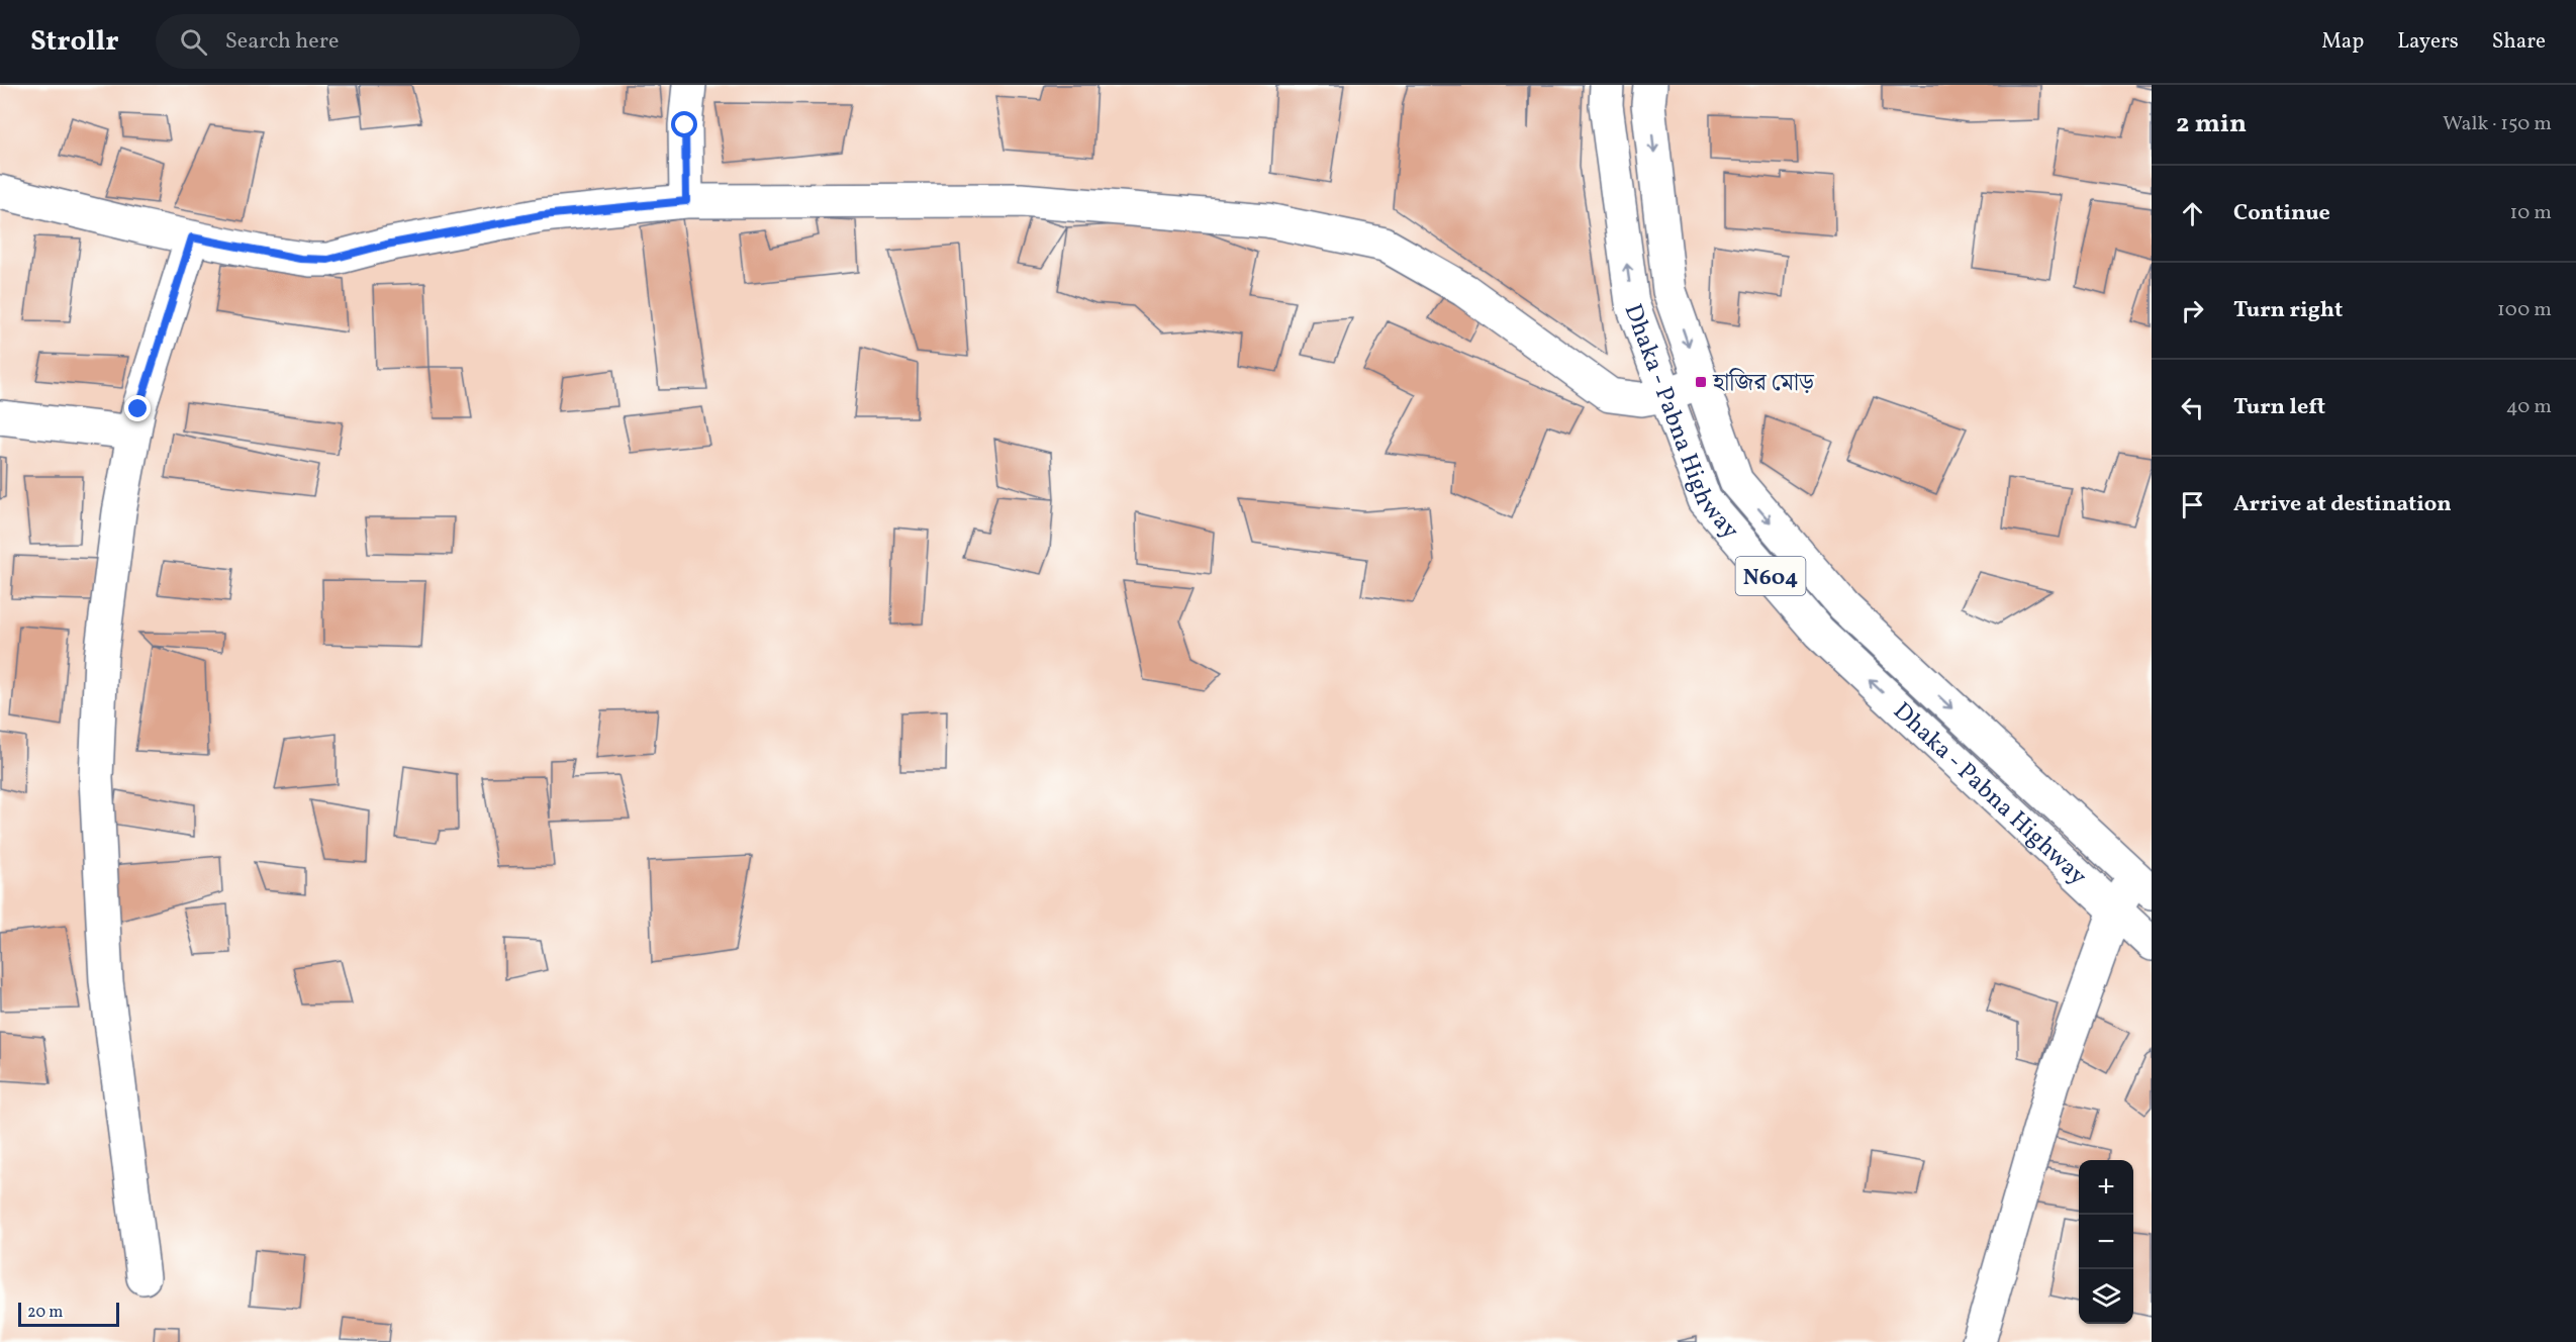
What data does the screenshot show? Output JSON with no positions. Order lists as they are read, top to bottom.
{
  "streets": {
    "main road": ["Dhaka - Pabna Highway", "N604"]
  },
  "places": {
    "transit": ["হাজির মোড়"]
  },
  "scale_bar": "20 m",
  "page": {
    "header": "Strollr",
    "search": "Search here",
    "nav": ["Map", "Layers", "Share"],
    "heading": ["2 min", "Walk · 150 m"],
    "list": [
      ["Continue", "10 m"],
      ["Turn right", "100 m"],
      ["Turn left", "40 m"],
      "Arrive at destination"
    ],
    "map_buttons": ["+", "−"],
    "scale": "20 m"
  }
}
